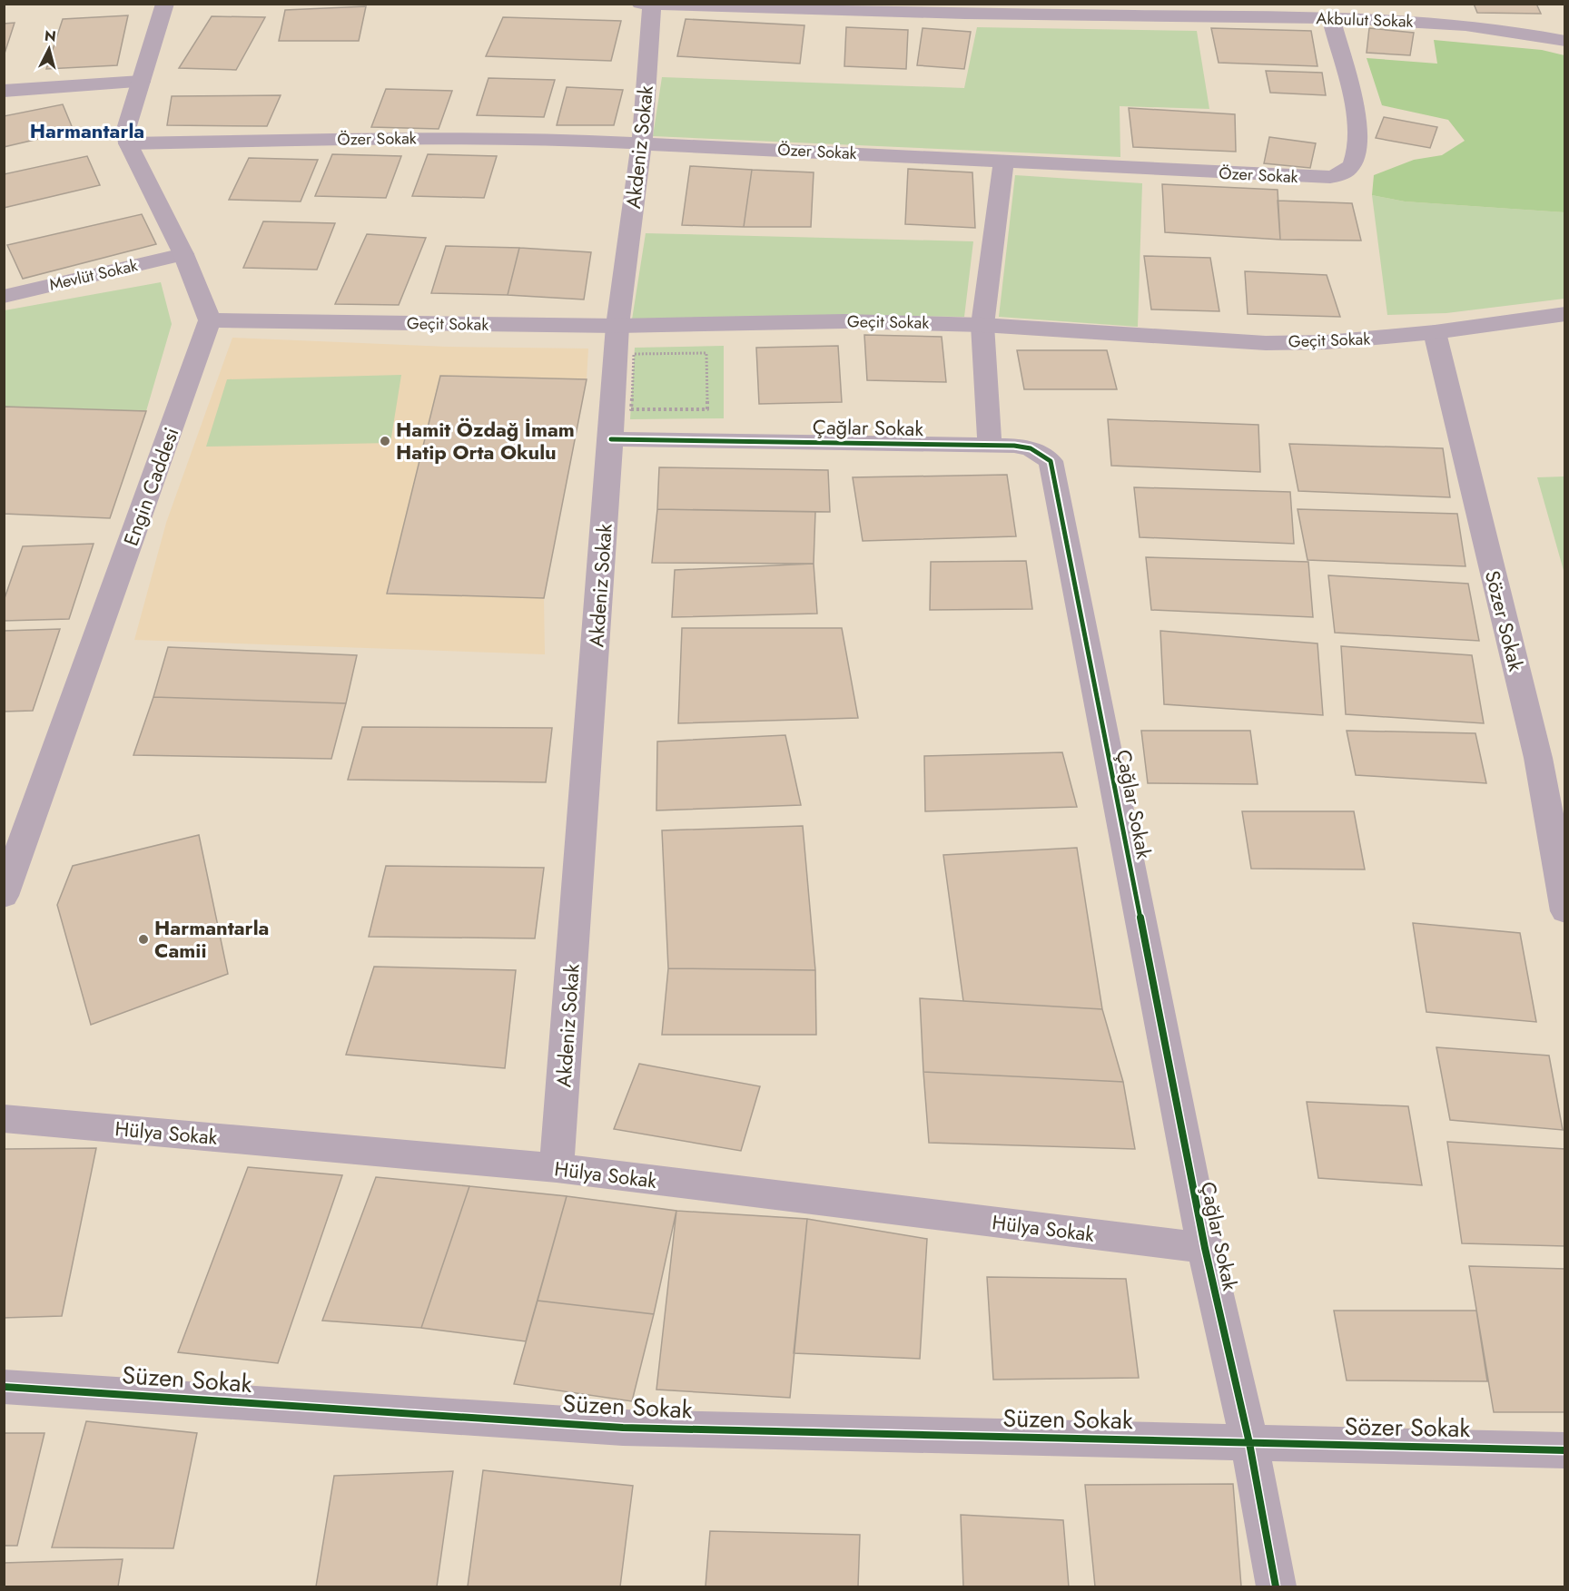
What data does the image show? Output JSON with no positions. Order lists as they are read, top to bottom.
{
  "streets": {
    "street": [
      "Akbulut Sokak",
      "Özer Sokak",
      "Akdeniz Sokak",
      "Mevlüt Sokak",
      "Geçit Sokak",
      "Çağlar Sokak",
      "Engin Caddesi",
      "Sözer Sokak",
      "Hülya Sokak",
      "Süzen Sokak"
    ]
  },
  "crossings": [
    ["Akbulut Sokak", "Özer Sokak"],
    ["Akbulut Sokak", "Akdeniz Sokak"],
    ["Özer Sokak", "Akdeniz Sokak"],
    ["Akdeniz Sokak", "Geçit Sokak"],
    ["Akdeniz Sokak", "Çağlar Sokak"],
    ["Akdeniz Sokak", "Hülya Sokak"],
    ["Geçit Sokak", "Engin Caddesi"],
    ["Geçit Sokak", "Sözer Sokak"],
    ["Çağlar Sokak", "Sözer Sokak"],
    ["Çağlar Sokak", "Hülya Sokak"],
    ["Çağlar Sokak", "Süzen Sokak"],
    ["Sözer Sokak", "Süzen Sokak"]
  ],
  "districts": ["Harmantarla"],
  "places": ["Hamit Özdağ İmam Hatip Orta Okulu", "Harmantarla Camii"],
  "north": "top"
}
